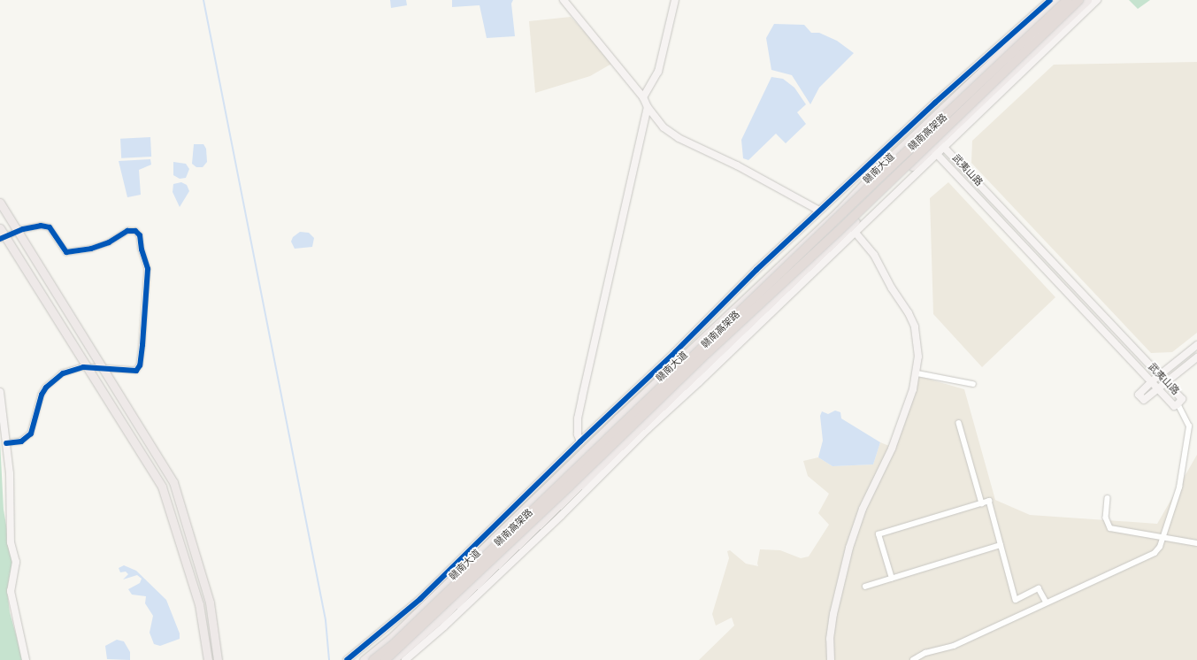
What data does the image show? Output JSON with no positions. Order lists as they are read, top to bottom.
{
  "streets": {
    "highway": ["赣南高架路"],
    "main road": ["赣南大道"],
    "street": ["武夷山路"]
  },
  "crossings": [
    ["赣南高架路", "赣南大道"],
    ["赣南大道", "武夷山路"]
  ]
}
